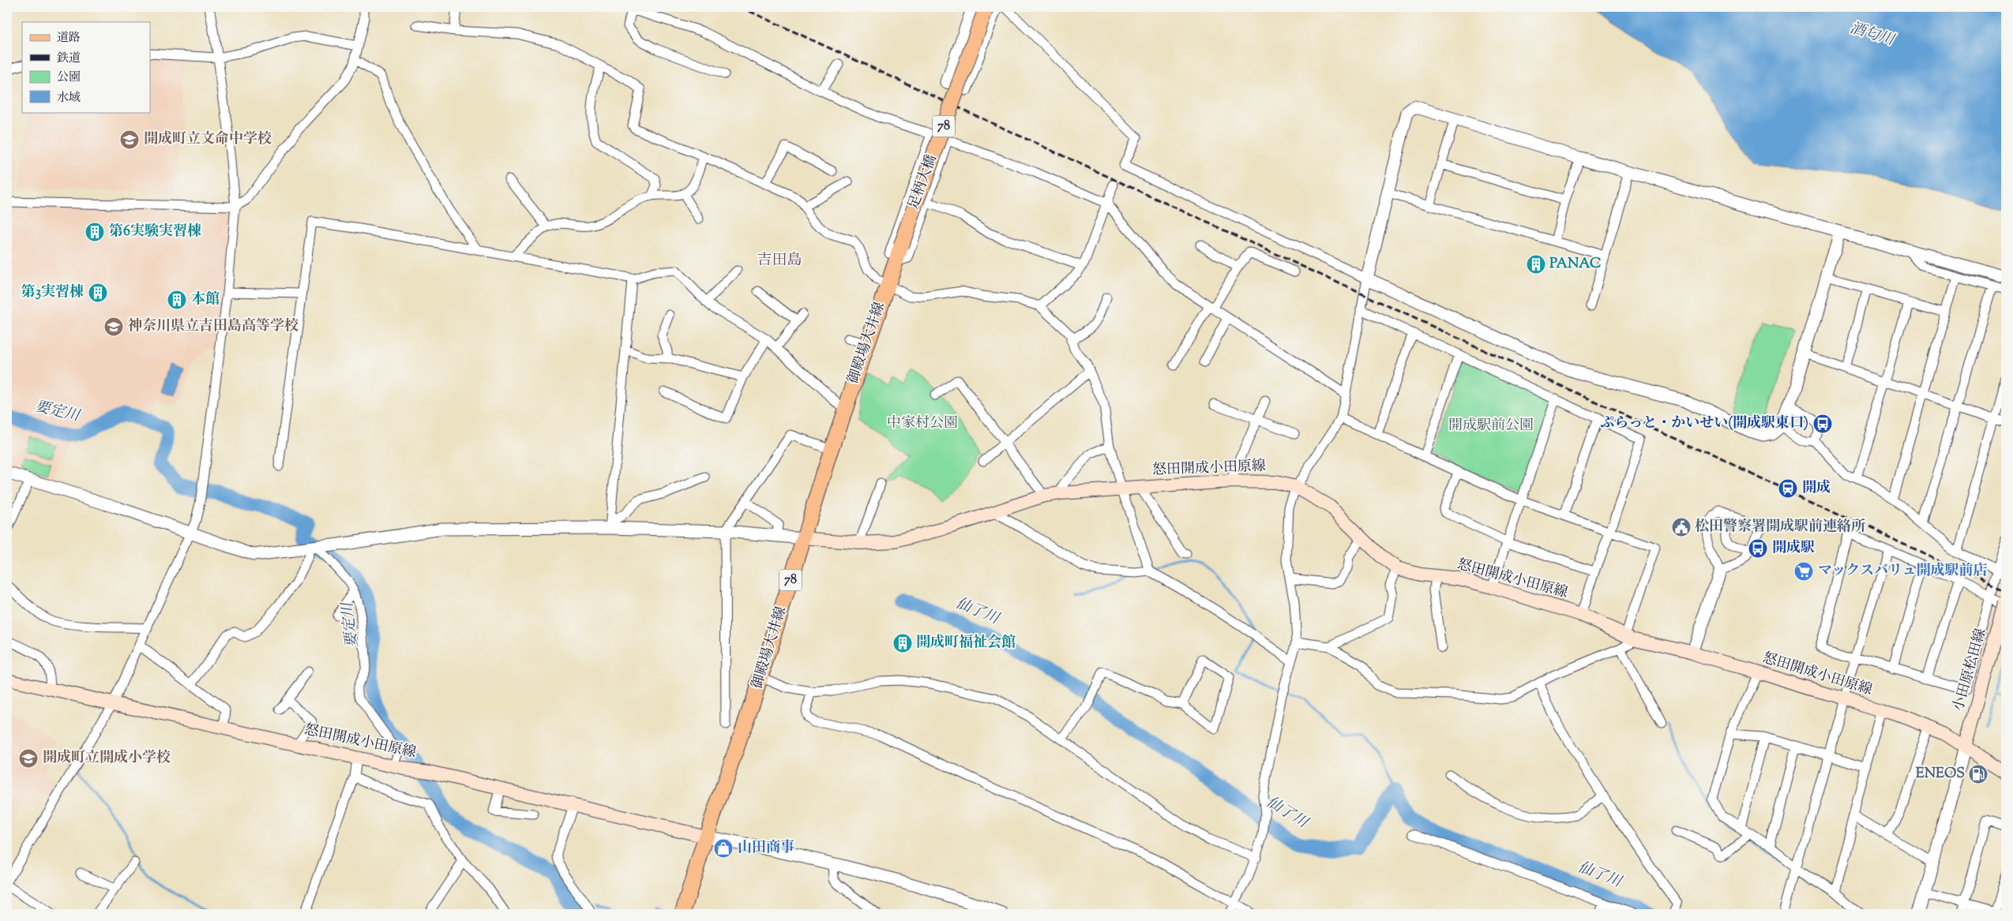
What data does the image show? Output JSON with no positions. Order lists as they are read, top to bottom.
{
  "streets": {
    "main road": [
      "78",
      "足柄大橋",
      "御殿場大井線",
      "怒田開成小田原線",
      "小田原松田線"
    ]
  },
  "crossings": [
    ["足柄大橋", "御殿場大井線"],
    ["御殿場大井線", "怒田開成小田原線"],
    ["怒田開成小田原線", "小田原松田線"]
  ],
  "districts": ["吉田島"],
  "water": ["酒匂川", "要定川", "仙了川"],
  "parks": ["中家村公園", "開成駅前公園"],
  "places": {
    "school or university": ["開成町立文命中学校", "神奈川県立吉田島高等学校", "開成町立開成小学校"],
    "building": [
      "第6実験実習棟",
      "PANAC",
      "第3実習棟",
      "本館",
      "開成町福祉会館"
    ],
    "bus stop": ["ぷらっと・かいせい(開成駅東口)", "開成駅"],
    "station": ["開成"],
    "public building": ["松田警察署開成駅前連絡所"],
    "supermarket": ["マックスバリュ開成駅前店"],
    "fuel station": ["ENEOS"],
    "shop": ["山田商事"]
  },
  "legend": [
    "道路",
    "鉄道",
    "公園",
    "水域"
  ]
}
